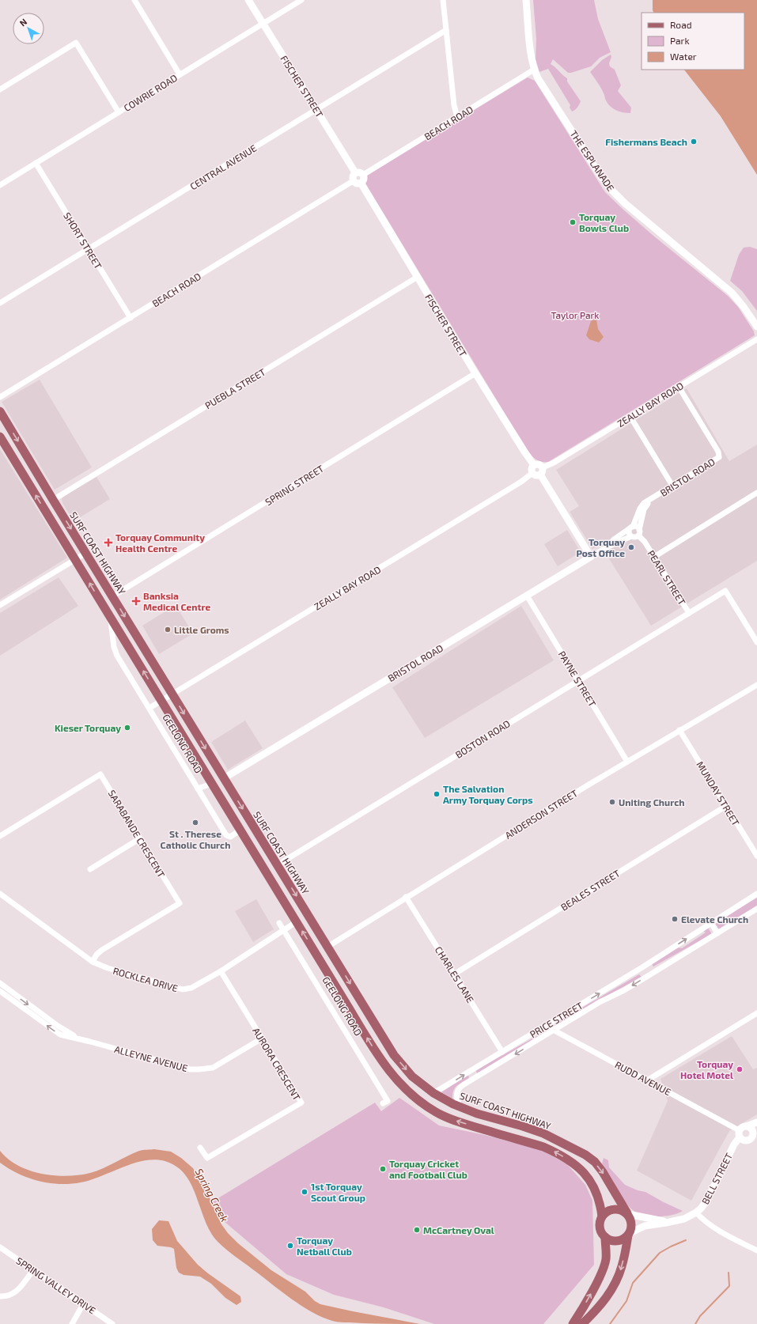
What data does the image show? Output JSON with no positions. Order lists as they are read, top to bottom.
{
  "streets": {
    "main road": ["SURF COAST HIGHWAY"],
    "street": [
      "FISCHER STREET",
      "COWRIE ROAD",
      "BEACH ROAD",
      "THE ESPLANADE",
      "CENTRAL AVENUE",
      "SHORT STREET",
      "PUEBLA STREET",
      "ZEALLY BAY ROAD",
      "BRISTOL ROAD",
      "SPRING STREET",
      "PEARL STREET",
      "PAYNE STREET",
      "BOSTON ROAD",
      "GEELONG ROAD",
      "MUNDAY STREET",
      "ANDERSON STREET",
      "SARABANDE CRESCENT",
      "BEALES STREET",
      "CHARLES LANE",
      "ROCKLEA DRIVE",
      "PRICE STREET",
      "ALLEYNE AVENUE",
      "AURORA CRESCENT",
      "RUDD AVENUE",
      "BELL STREET",
      "SPRING VALLEY DRIVE"
    ]
  },
  "crossings": [
    ["FISCHER STREET", "COWRIE ROAD"],
    ["FISCHER STREET", "BEACH ROAD"],
    ["FISCHER STREET", "CENTRAL AVENUE"],
    ["FISCHER STREET", "PUEBLA STREET"],
    ["FISCHER STREET", "ZEALLY BAY ROAD"],
    ["FISCHER STREET", "SPRING STREET"],
    ["COWRIE ROAD", "SHORT STREET"],
    ["BEACH ROAD", "THE ESPLANADE"],
    ["BEACH ROAD", "SHORT STREET"],
    ["CENTRAL AVENUE", "SHORT STREET"],
    ["PUEBLA STREET", "SURF COAST HIGHWAY"],
    ["ZEALLY BAY ROAD", "BRISTOL ROAD"],
    ["ZEALLY BAY ROAD", "SURF COAST HIGHWAY"],
    ["ZEALLY BAY ROAD", "GEELONG ROAD"],
    ["BRISTOL ROAD", "SURF COAST HIGHWAY"],
    ["BRISTOL ROAD", "PEARL STREET"],
    ["BRISTOL ROAD", "PAYNE STREET"],
    ["SPRING STREET", "SURF COAST HIGHWAY"],
    ["SURF COAST HIGHWAY", "BOSTON ROAD"],
    ["SURF COAST HIGHWAY", "ANDERSON STREET"],
    ["SURF COAST HIGHWAY", "PRICE STREET"],
    ["SURF COAST HIGHWAY", "BELL STREET"],
    ["PEARL STREET", "BOSTON ROAD"],
    ["PAYNE STREET", "BOSTON ROAD"],
    ["PAYNE STREET", "ANDERSON STREET"],
    ["GEELONG ROAD", "ROCKLEA DRIVE"],
    ["MUNDAY STREET", "ANDERSON STREET"],
    ["MUNDAY STREET", "BEALES STREET"],
    ["ANDERSON STREET", "CHARLES LANE"],
    ["SARABANDE CRESCENT", "ROCKLEA DRIVE"],
    ["BEALES STREET", "CHARLES LANE"],
    ["CHARLES LANE", "PRICE STREET"],
    ["ROCKLEA DRIVE", "AURORA CRESCENT"],
    ["PRICE STREET", "RUDD AVENUE"],
    ["ALLEYNE AVENUE", "AURORA CRESCENT"],
    ["RUDD AVENUE", "BELL STREET"]
  ],
  "water": ["Spring Creek"],
  "parks": ["Taylor Park"],
  "places": {
    "other": [
      "Fishermans Beach",
      "Torquay Bowls Club",
      "Torquay Post Office",
      "Little Groms",
      "Kieser Torquay",
      "The Salvation Army Torquay Corps",
      "Uniting Church",
      "St . Therese Catholic Church",
      "Elevate Church",
      "Torquay Hotel Motel",
      "Torquay Cricket and Football Club",
      "1st Torquay Scout Group",
      "McCartney Oval",
      "Torquay Netball Club"
    ],
    "health": ["Torquay Community Health Centre", "Banksia Medical Centre"]
  },
  "legend": ["Road", "Park", "Water"],
  "north": "top left"
}
